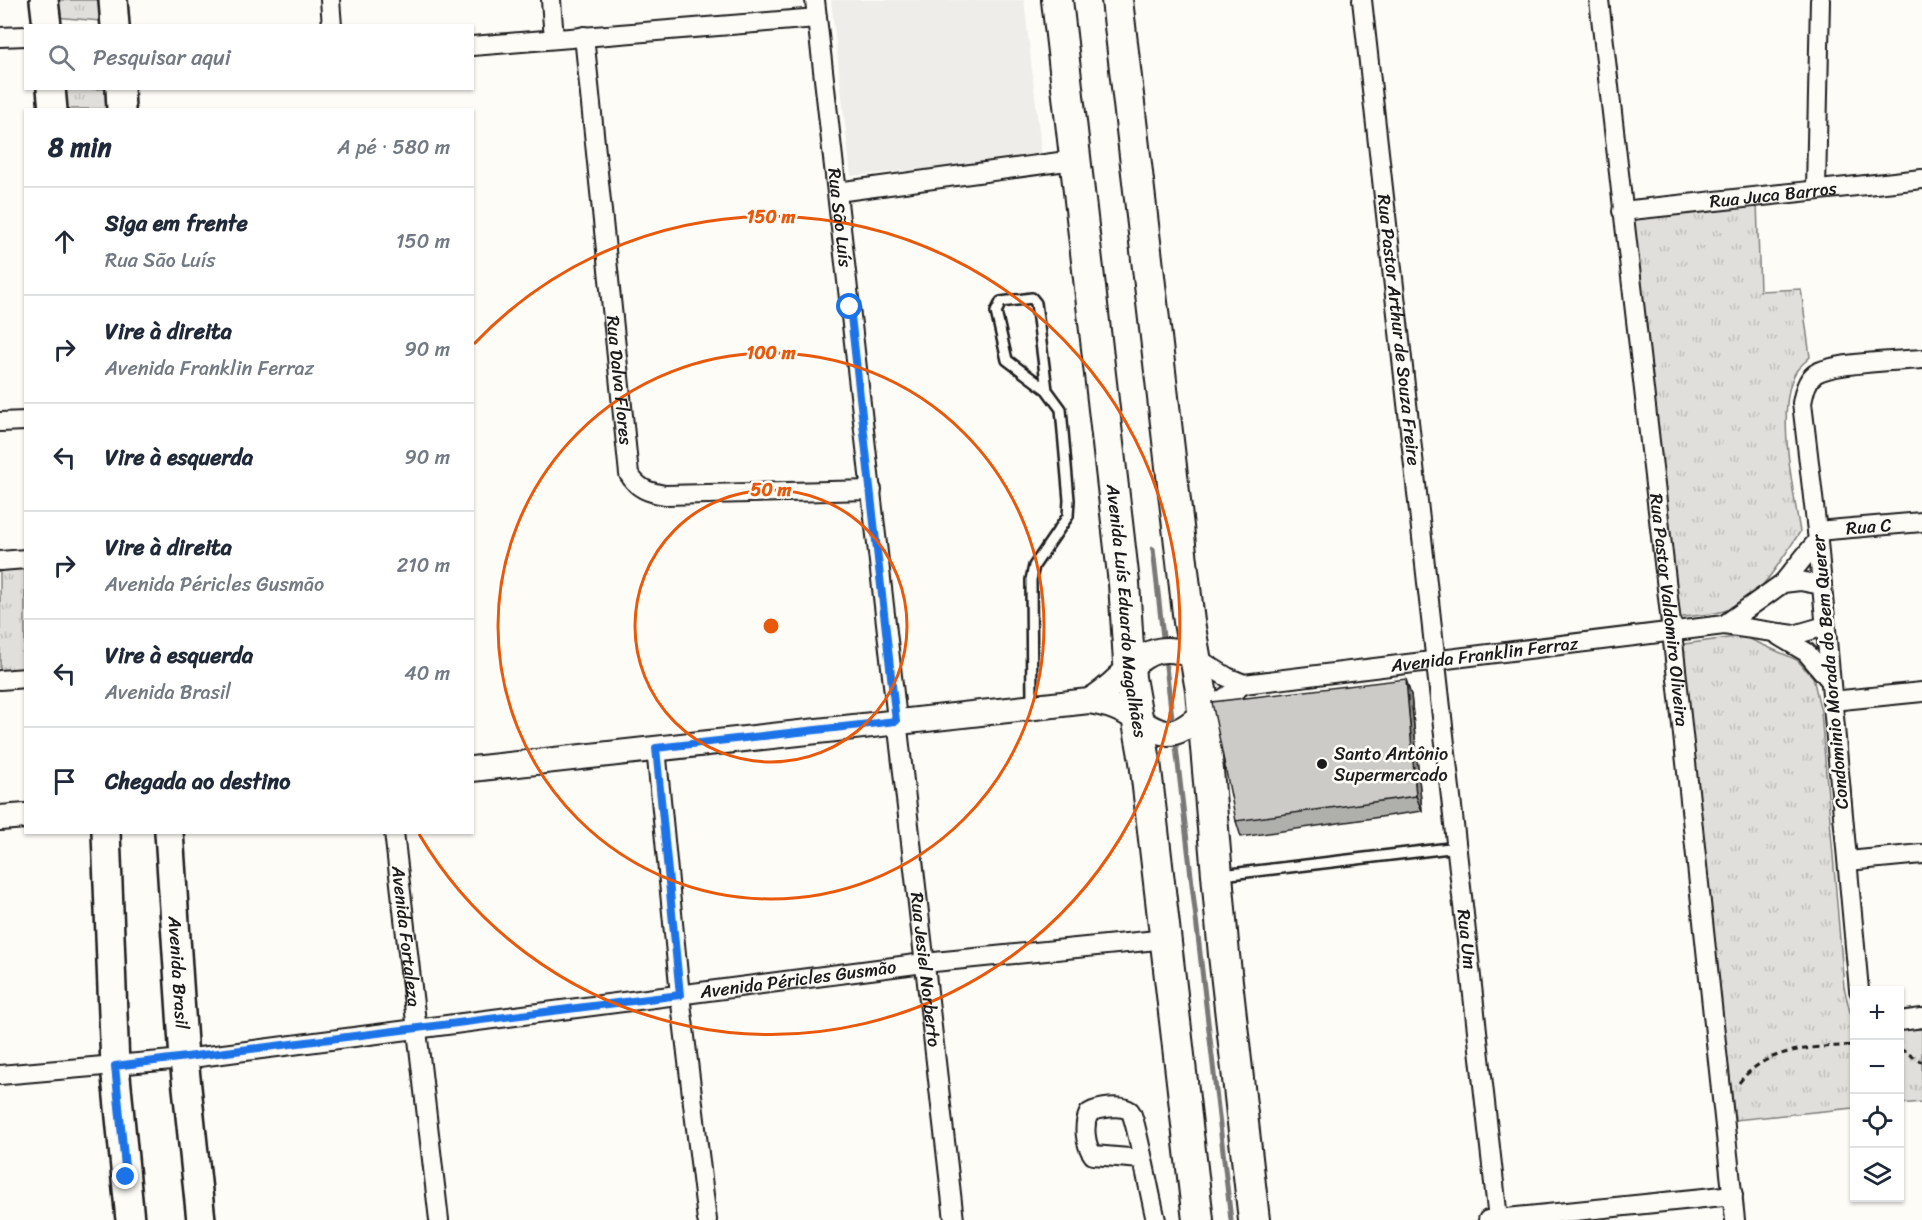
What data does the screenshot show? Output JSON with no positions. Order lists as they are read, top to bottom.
{
  "streets": {
    "main road": ["Avenida Luís Eduardo Magalhães", "Avenida Brasil"],
    "street": [
      "Rua Juca Barros",
      "Rua São Luís",
      "Rua Pastor Arthur de Souza Freire",
      "Rua Dalva Flores",
      "Rua C",
      "Rua Pastor Valdomiro Oliveira",
      "Avenida Franklin Ferraz",
      "Condominio Morada do Bem Querer",
      "Avenida Fortaleza",
      "Rua Um",
      "Rua Jesiel Norberto",
      "Avenida Péricles Gusmão"
    ]
  },
  "crossings": [
    ["Rua Juca Barros", "Rua Pastor Valdomiro Oliveira"],
    ["Rua São Luís", "Rua Dalva Flores"],
    ["Rua São Luís", "Rua Jesiel Norberto"],
    ["Rua Pastor Arthur de Souza Freire", "Avenida Franklin Ferraz"],
    ["Rua Pastor Arthur de Souza Freire", "Rua Um"],
    ["Rua C", "Avenida Franklin Ferraz"],
    ["Rua C", "Condominio Morada do Bem Querer"],
    ["Avenida Luís Eduardo Magalhães", "Avenida Péricles Gusmão"],
    ["Rua Pastor Valdomiro Oliveira", "Avenida Franklin Ferraz"],
    ["Avenida Franklin Ferraz", "Condominio Morada do Bem Querer"],
    ["Avenida Franklin Ferraz", "Rua Um"],
    ["Avenida Fortaleza", "Avenida Péricles Gusmão"],
    ["Rua Jesiel Norberto", "Avenida Péricles Gusmão"],
    ["Avenida Brasil", "Avenida Péricles Gusmão"]
  ],
  "places": ["Santo Antônio Supermercado"],
  "page": {
    "search": "Pesquisar aqui",
    "heading": ["8 min", "A pé · 580 m"],
    "list": [
      ["Siga em frente", "Rua São Luís", "150 m"],
      ["Vire à direita", "Avenida Franklin Ferraz", "90 m"],
      ["Vire à esquerda", "90 m"],
      ["Vire à direita", "Avenida Péricles Gusmão", "210 m"],
      ["Vire à esquerda", "Avenida Brasil", "40 m"],
      "Chegada ao destino"
    ],
    "map_buttons": ["+", "−"]
  },
  "rings": ["150 m", "100 m", "50 m"]
}
